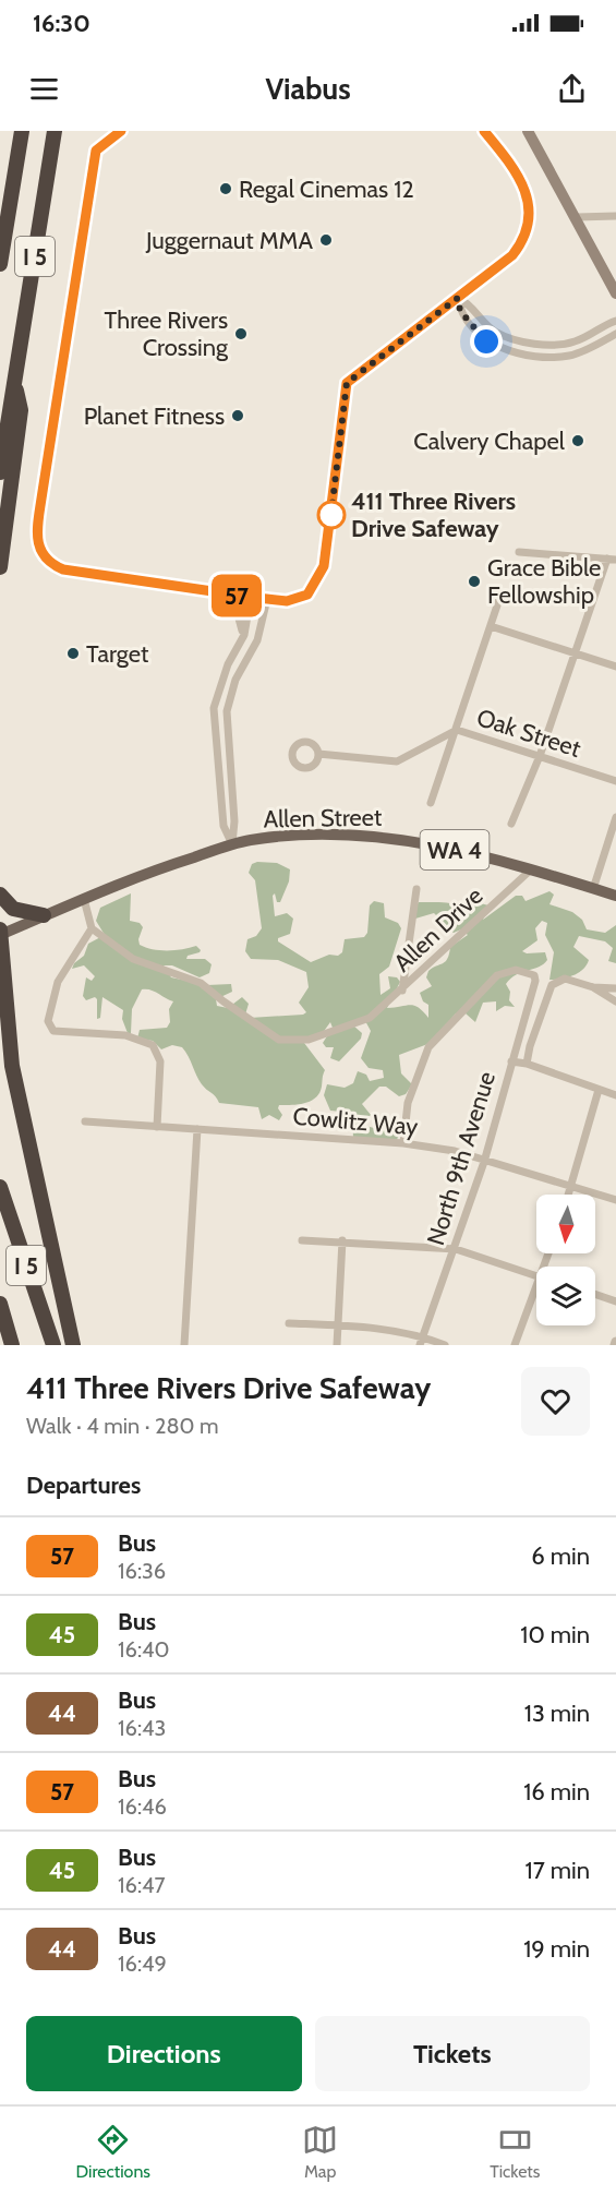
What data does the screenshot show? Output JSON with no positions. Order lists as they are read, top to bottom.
{
  "streets": {
    "highway": ["I 5"],
    "main road": ["Allen Street", "WA 4"],
    "street": [
      "Oak Street",
      "Allen Drive",
      "Cowlitz Way",
      "North 9th Avenue"
    ]
  },
  "crossings": [
    ["Allen Street", "Allen Drive"],
    ["Cowlitz Way", "North 9th Avenue"]
  ],
  "places": [
    "Regal Cinemas 12",
    "Juggernaut MMA",
    "Three Rivers Crossing",
    "Planet Fitness",
    "Calvery Chapel",
    "411 Three Rivers Drive Safeway",
    "Grace Bible Fellowship",
    "Target"
  ],
  "lines": ["bus line 57"],
  "north": "bottom",
  "page": {
    "status": "16:30",
    "header": "Viabus",
    "on_map": "57",
    "heading": [
      ["411 Three Rivers Drive Safeway", "Walk · 4 min · 280 m"],
      "Departures"
    ],
    "list": [
      {
        "mark": "57",
        "name": "Bus",
        "note": "16:36",
        "value": "6 min"
      },
      {
        "mark": "45",
        "name": "Bus",
        "note": "16:40",
        "value": "10 min"
      },
      {
        "mark": "44",
        "name": "Bus",
        "note": "16:43",
        "value": "13 min"
      },
      {
        "mark": "57",
        "name": "Bus",
        "note": "16:46",
        "value": "16 min"
      },
      {
        "mark": "45",
        "name": "Bus",
        "note": "16:47",
        "value": "17 min"
      },
      {
        "mark": "44",
        "name": "Bus",
        "note": "16:49",
        "value": "19 min"
      }
    ],
    "buttons": ["Directions", "Tickets"],
    "tabs": ["Directions", "Map", "Tickets"]
  }
}
